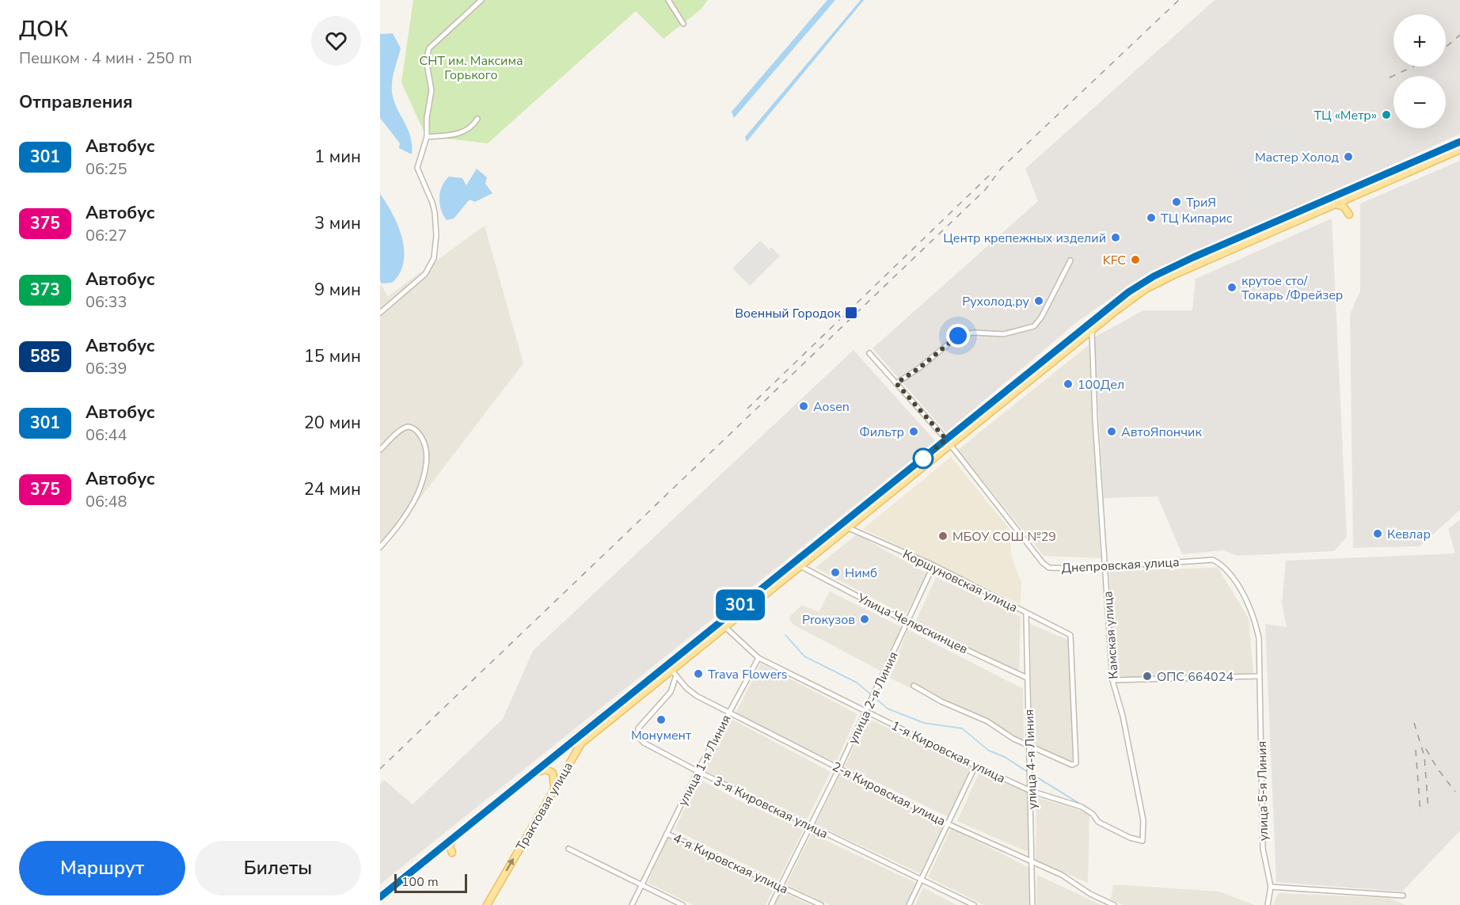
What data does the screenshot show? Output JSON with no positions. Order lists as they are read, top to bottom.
{
  "streets": {
    "main road": ["Трактовая улица"],
    "street": [
      "Днепровская улица",
      "Коршуновская улица",
      "Улица Челюскинцев",
      "Камская улица",
      "улица 2-я Линия",
      "1-я Кировская улица",
      "улица 4-я Линия",
      "улица 1-я Линия",
      "улица 5-я Линия",
      "2-я Кировская улица",
      "3-я Кировская улица",
      "4-я Кировская улица"
    ]
  },
  "crossings": [
    ["Днепровская улица", "Камская улица"],
    ["Днепровская улица", "улица 5-я Линия"],
    ["Днепровская улица", "Трактовая улица"],
    ["Коршуновская улица", "улица 2-я Линия"],
    ["Коршуновская улица", "улица 4-я Линия"],
    ["Коршуновская улица", "Трактовая улица"],
    ["Улица Челюскинцев", "улица 2-я Линия"],
    ["Улица Челюскинцев", "улица 4-я Линия"],
    ["Улица Челюскинцев", "Трактовая улица"],
    ["Камская улица", "1-я Кировская улица"],
    ["Камская улица", "улица 4-я Линия"],
    ["Камская улица", "Трактовая улица"],
    ["улица 2-я Линия", "1-я Кировская улица"],
    ["улица 2-я Линия", "2-я Кировская улица"],
    ["улица 2-я Линия", "3-я Кировская улица"],
    ["улица 2-я Линия", "4-я Кировская улица"],
    ["1-я Кировская улица", "улица 4-я Линия"],
    ["1-я Кировская улица", "улица 1-я Линия"],
    ["улица 4-я Линия", "2-я Кировская улица"],
    ["улица 1-я Линия", "2-я Кировская улица"],
    ["улица 1-я Линия", "3-я Кировская улица"],
    ["улица 1-я Линия", "4-я Кировская улица"],
    ["2-я Кировская улица", "Трактовая улица"],
    ["2-я Кировская улица", "3-я Кировская улица"],
    ["Трактовая улица", "3-я Кировская улица"]
  ],
  "parks": ["СНТ им. Максима Горького"],
  "places": {
    "other": [
      "ТЦ «Метр»",
      "Мастер Холод",
      "ТриЯ",
      "ТЦ Кипарис",
      "Центр крепежных изделий",
      "KFC",
      "крутое сто/ Токарь /Фрейзер",
      "Рухолод.ру",
      "100Дел",
      "Aosen",
      "Фильтр",
      "АвтоЯпончик",
      "Кевлар",
      "МБОУ СОШ №29",
      "Нимб",
      "Proкузов",
      "Trava Flowers",
      "ОПС 664024",
      "Монумент"
    ],
    "transit": ["Военный Городок"]
  },
  "lines": ["bus line 301"],
  "scale_bar": "100 m",
  "page": {
    "heading": [
      ["ДОК", "Пешком · 4 мин · 250 m"],
      "Отправления"
    ],
    "on_map": "301",
    "map_buttons": ["+", "−"],
    "list": [
      {
        "mark": "301",
        "name": "Автобус",
        "note": "06:25",
        "value": "1 мин"
      },
      {
        "mark": "375",
        "name": "Автобус",
        "note": "06:27",
        "value": "3 мин"
      },
      {
        "mark": "373",
        "name": "Автобус",
        "note": "06:33",
        "value": "9 мин"
      },
      {
        "mark": "585",
        "name": "Автобус",
        "note": "06:39",
        "value": "15 мин"
      },
      {
        "mark": "301",
        "name": "Автобус",
        "note": "06:44",
        "value": "20 мин"
      },
      {
        "mark": "375",
        "name": "Автобус",
        "note": "06:48",
        "value": "24 мин"
      }
    ],
    "buttons": ["Маршрут", "Билеты"],
    "scale": "100 m"
  }
}
